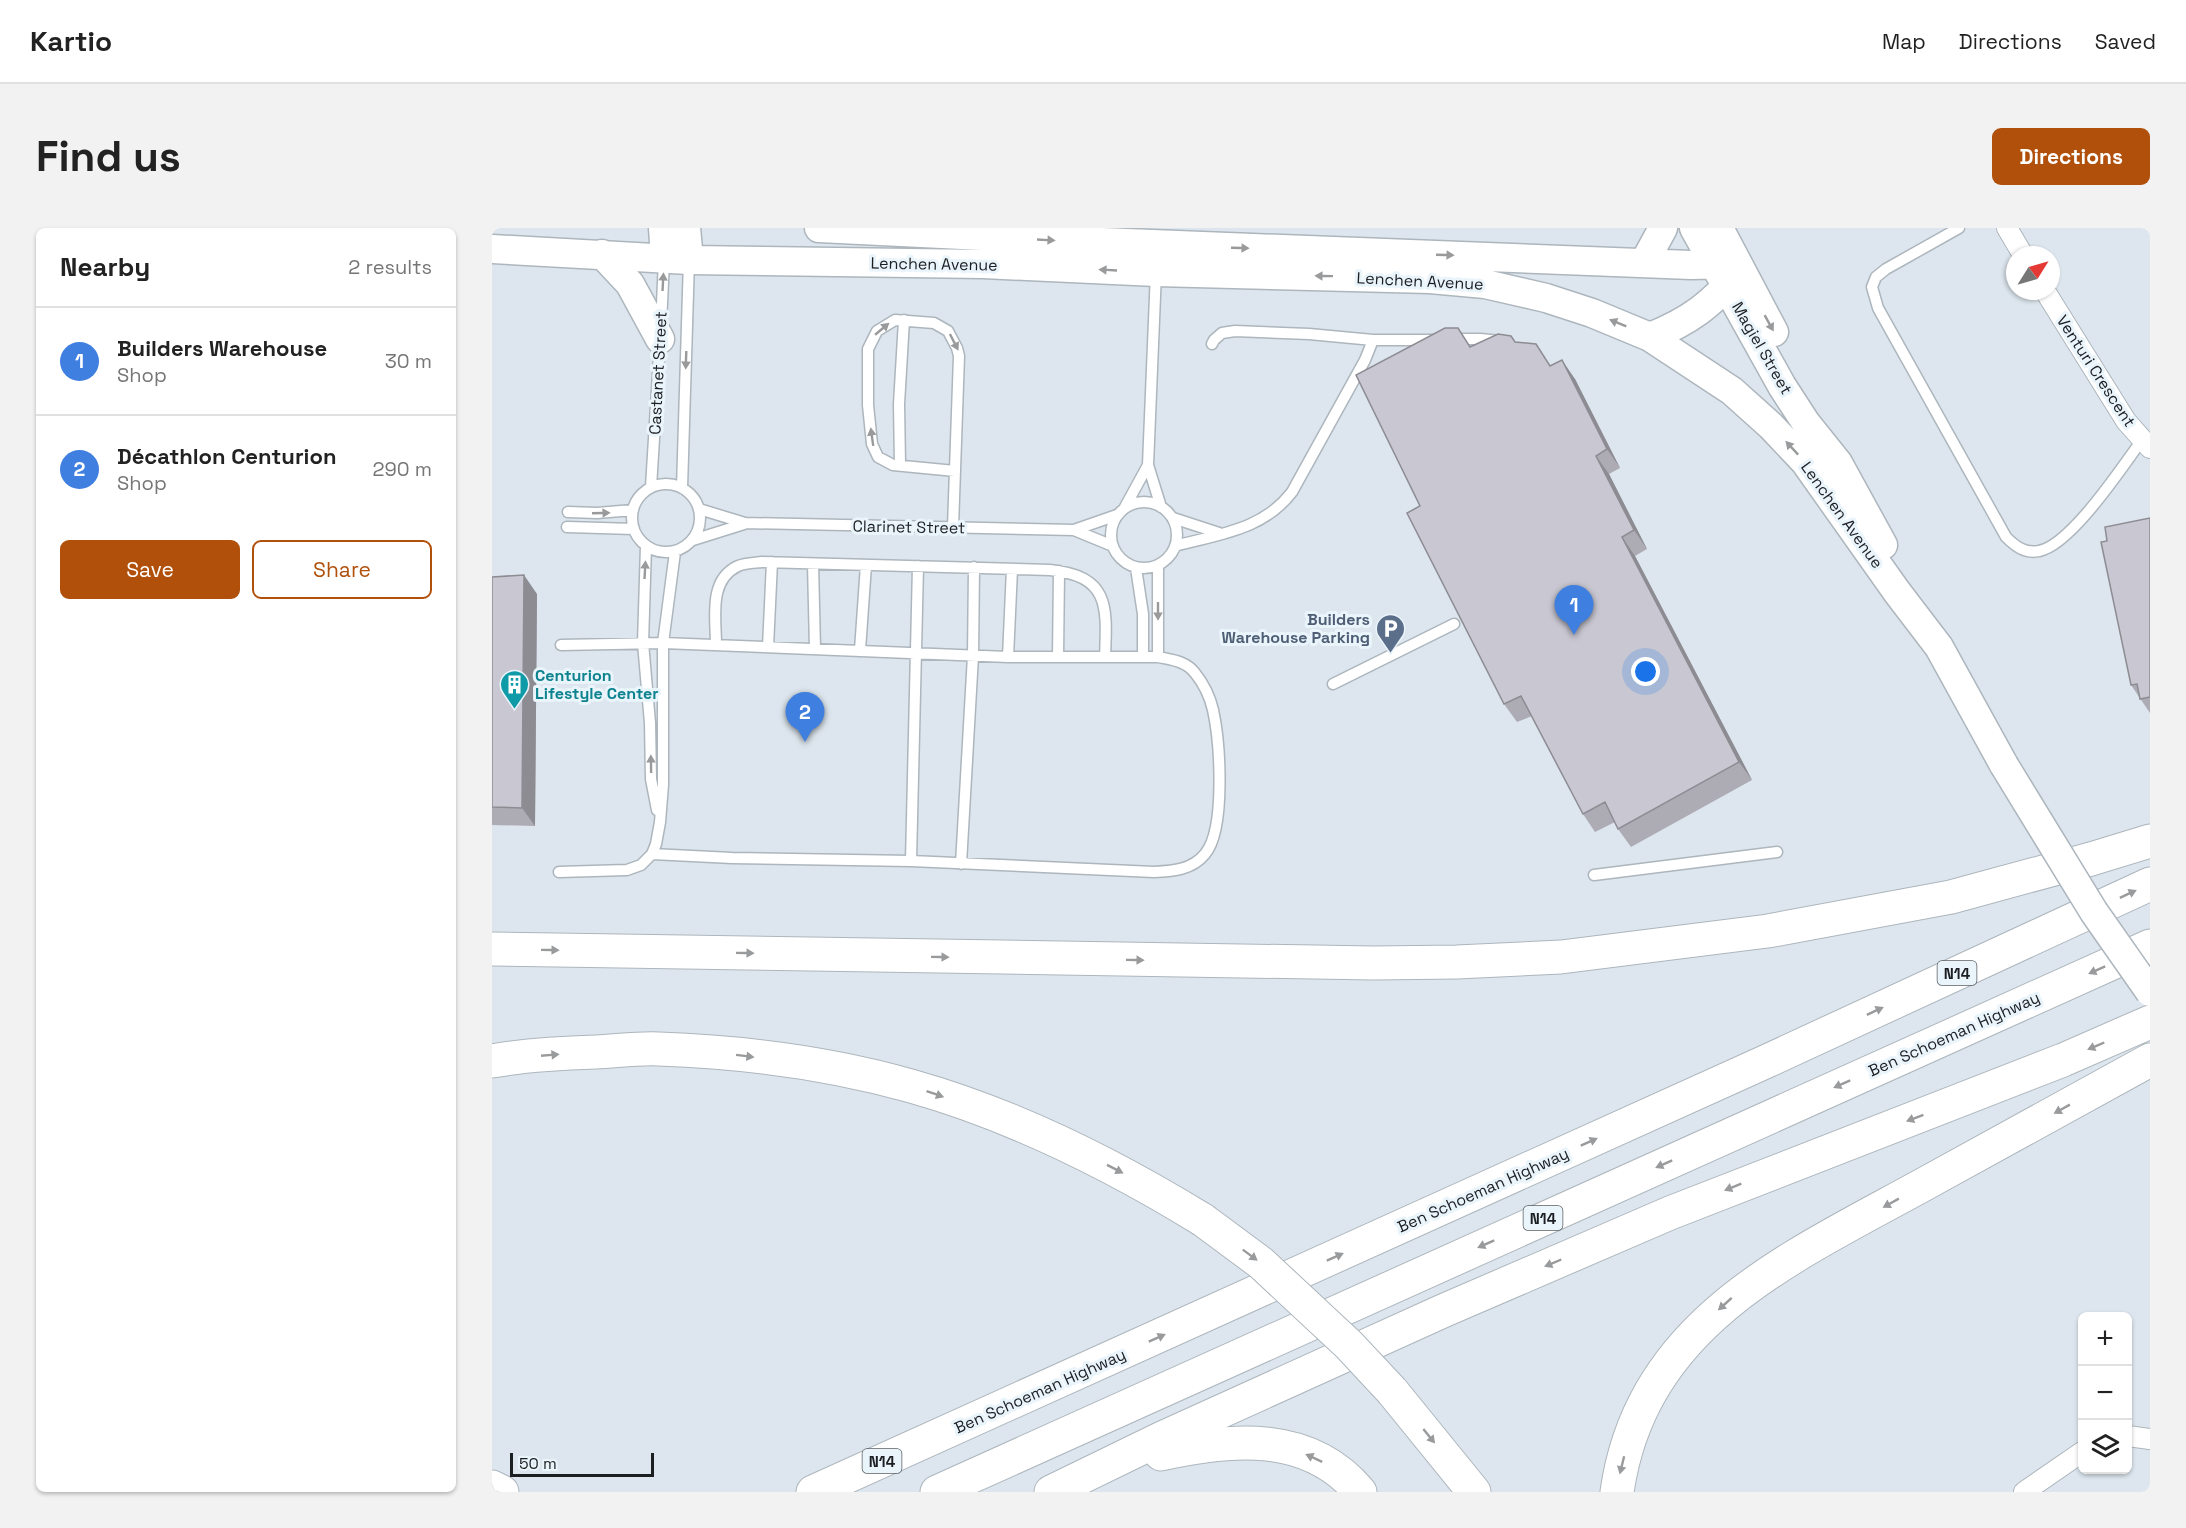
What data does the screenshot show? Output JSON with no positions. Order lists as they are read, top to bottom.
{
  "streets": {
    "highway": ["N14", "Ben Schoeman Highway"],
    "main road": ["Lenchen Avenue", "Magiel Street"],
    "street": ["Venturi Crescent"],
    "lane": ["Castanet Street", "Clarinet Street"]
  },
  "crossings": [
    ["Lenchen Avenue", "Magiel Street"],
    ["Lenchen Avenue", "Castanet Street"],
    ["Castanet Street", "Clarinet Street"]
  ],
  "places": {
    "parking": ["Builders Warehouse Parking"],
    "building": ["Centurion Lifestyle Center"]
  },
  "scale_bar": "50 m",
  "north": "top right",
  "page": {
    "header": "Kartio",
    "nav": ["Map", "Directions", "Saved"],
    "buttons": [
      "Directions",
      ["Save", "Share"]
    ],
    "title": "Find us",
    "heading": ["Nearby", "2 results"],
    "list": [
      {
        "mark": "1",
        "name": "Builders Warehouse",
        "note": "Shop",
        "value": "30 m"
      },
      {
        "mark": "2",
        "name": "Décathlon Centurion",
        "note": "Shop",
        "value": "290 m"
      }
    ],
    "pins": ["1", "2"],
    "map_buttons": ["+", "−"],
    "scale": "50 m"
  }
}
